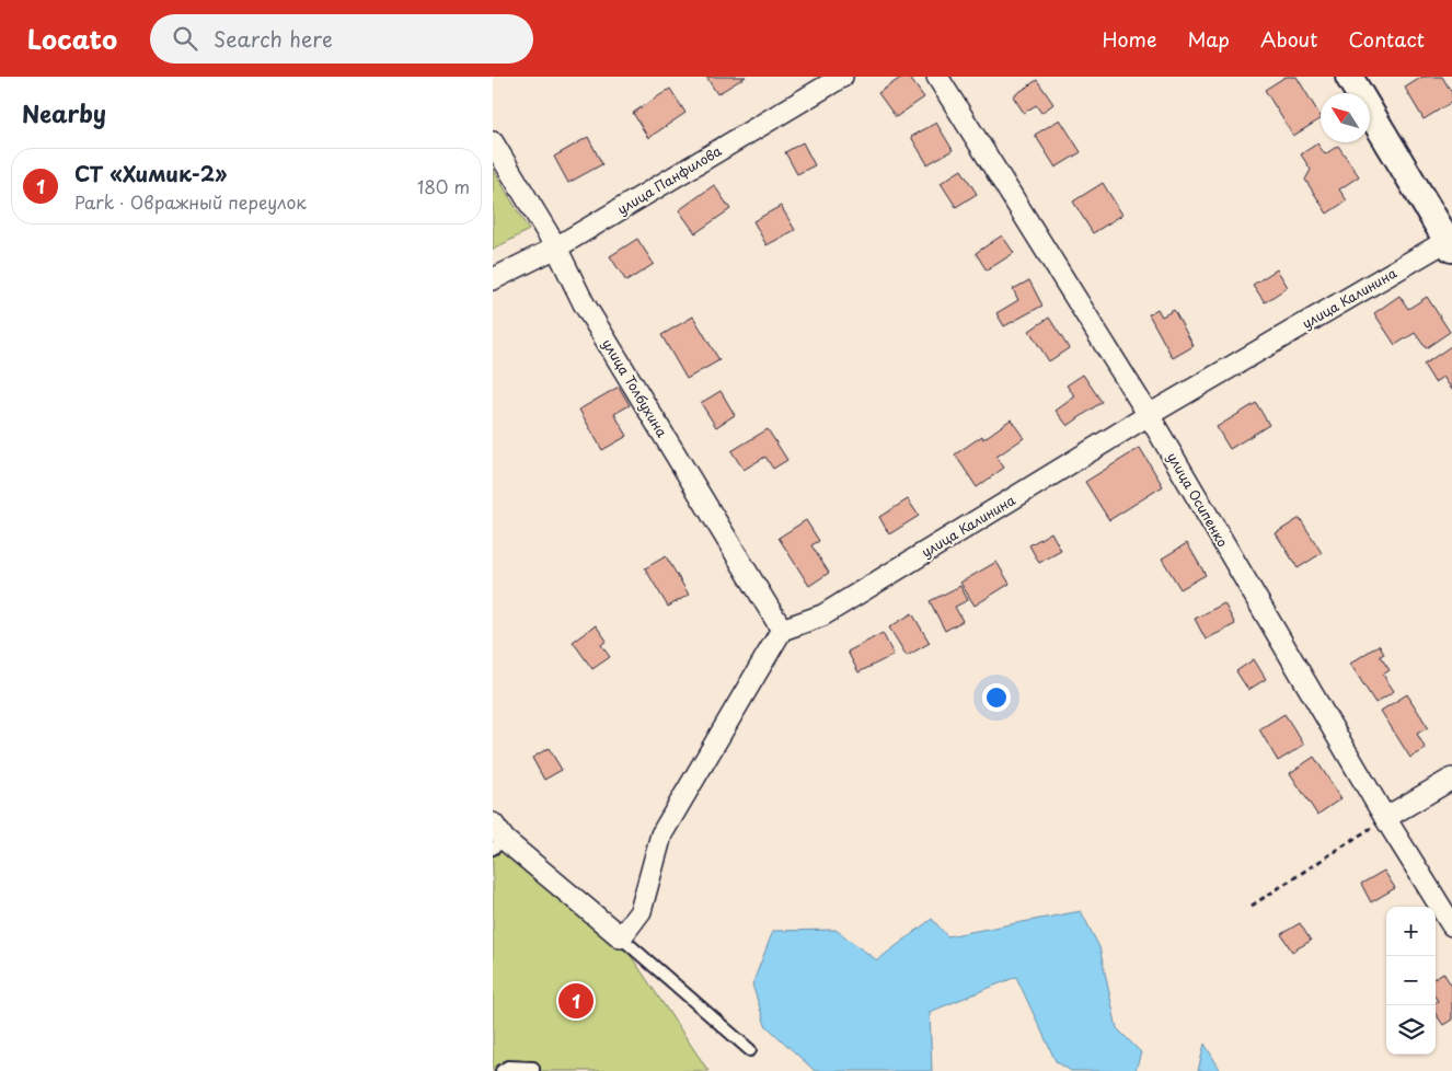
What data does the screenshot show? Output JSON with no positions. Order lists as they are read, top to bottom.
{
  "streets": {
    "street": [
      "улица Панфилова",
      "улица Калинина",
      "улица Толбухина",
      "улица Осипенко"
    ]
  },
  "crossings": [
    ["улица Панфилова", "улица Толбухина"],
    ["улица Калинина", "улица Толбухина"],
    ["улица Калинина", "улица Осипенко"]
  ],
  "north": "top left",
  "page": {
    "header": "Locato",
    "search": "Search here",
    "nav": [
      "Home",
      "Map",
      "About",
      "Contact"
    ],
    "heading": "Nearby",
    "list": [
      {
        "mark": "1",
        "name": "СТ «Химик-2»",
        "note": "Park · Овражный переулок",
        "value": "180 m"
      }
    ],
    "map_buttons": ["+", "−"],
    "pins": "1"
  }
}
